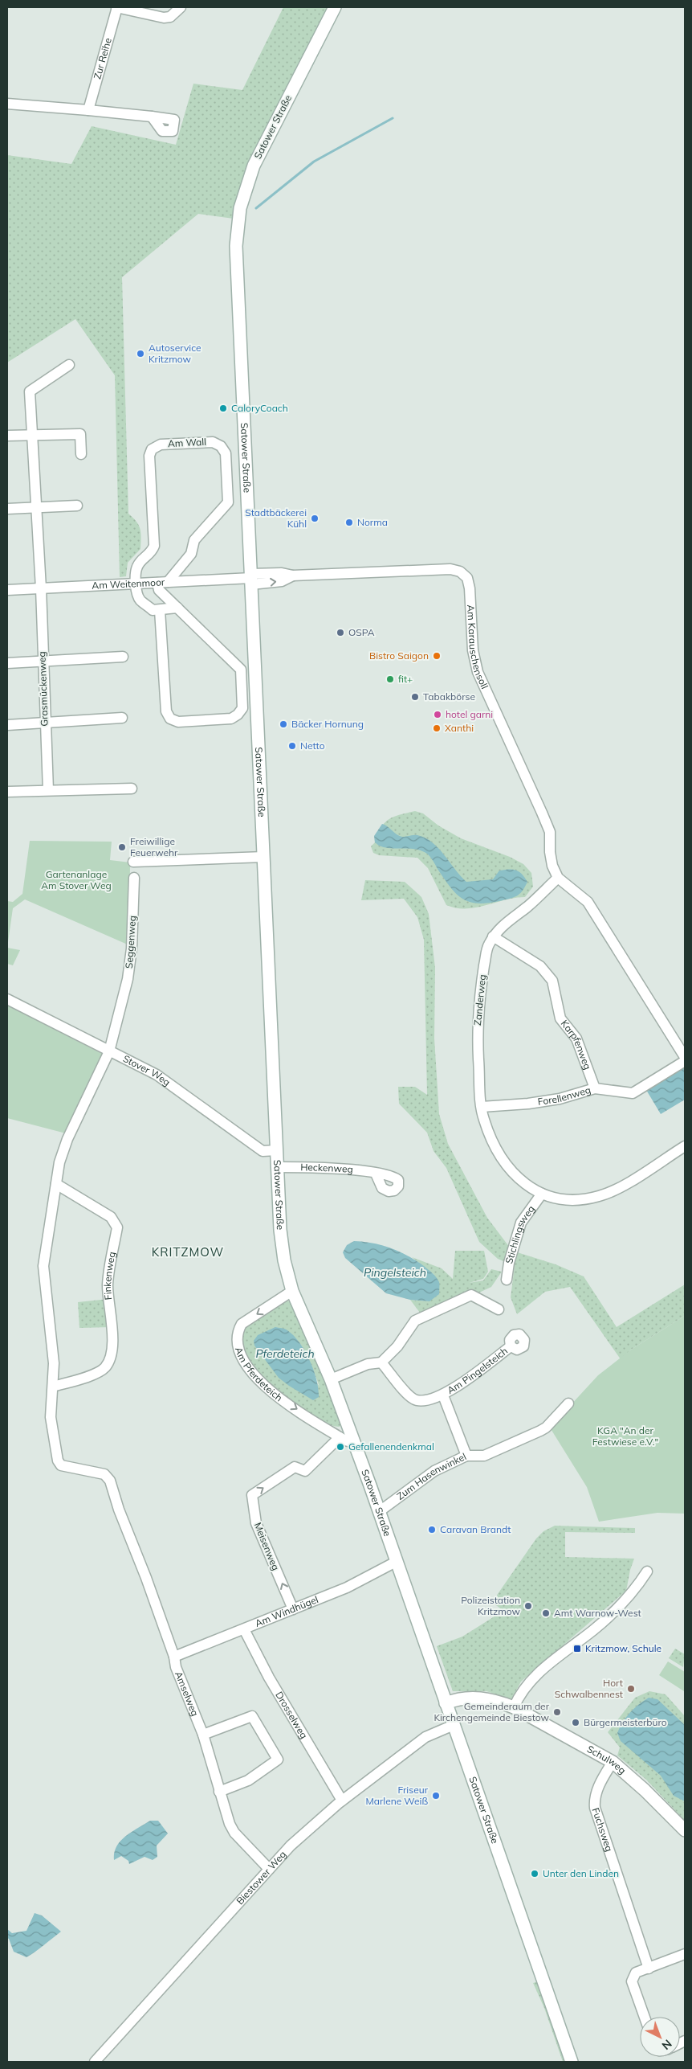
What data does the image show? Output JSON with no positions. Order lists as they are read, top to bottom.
{
  "streets": {
    "main road": ["Satower Straße", "Schulweg"],
    "street": [
      "Zur Reihe",
      "Am Wall",
      "Am Weitenmoor",
      "Am Karauschensoll",
      "Grasmückenweg",
      "Seggenweg",
      "Zanderweg",
      "Karpfenweg",
      "Stover Weg",
      "Forellenweg",
      "Heckenweg",
      "Stichlingsweg",
      "Finkenweg",
      "Am Pingelsteich",
      "Am Pferdeteich",
      "Zum Hasenwinkel",
      "Meisenweg",
      "Am Windhügel",
      "Amselweg",
      "Drosselweg",
      "Fuchsweg",
      "Biestower Weg"
    ]
  },
  "crossings": [
    ["Satower Straße", "Am Weitenmoor"],
    ["Satower Straße", "Am Karauschensoll"],
    ["Satower Straße", "Stover Weg"],
    ["Satower Straße", "Heckenweg"],
    ["Satower Straße", "Am Pferdeteich"],
    ["Satower Straße", "Zum Hasenwinkel"],
    ["Satower Straße", "Am Windhügel"],
    ["Satower Straße", "Schulweg"],
    ["Satower Straße", "Biestower Weg"],
    ["Am Wall", "Am Weitenmoor"],
    ["Am Weitenmoor", "Am Karauschensoll"],
    ["Am Weitenmoor", "Grasmückenweg"],
    ["Am Karauschensoll", "Zanderweg"],
    ["Seggenweg", "Stover Weg"],
    ["Zanderweg", "Karpfenweg"],
    ["Zanderweg", "Forellenweg"],
    ["Zanderweg", "Stichlingsweg"],
    ["Karpfenweg", "Forellenweg"],
    ["Finkenweg", "Amselweg"],
    ["Am Pingelsteich", "Zum Hasenwinkel"],
    ["Am Pferdeteich", "Meisenweg"],
    ["Meisenweg", "Am Windhügel"],
    ["Am Windhügel", "Amselweg"],
    ["Am Windhügel", "Drosselweg"],
    ["Amselweg", "Biestower Weg"],
    ["Drosselweg", "Biestower Weg"],
    ["Schulweg", "Fuchsweg"]
  ],
  "districts": ["KRITZMOW"],
  "water": ["Pingelsteich", "Pferdeteich"],
  "parks": ["Gartenanlage Am Stover Weg", "KGA \"An der Festwiese e.V.\""],
  "places": {
    "other": [
      "Autoservice Kritzmow",
      "CaloryCoach",
      "Stadtbäckerei Kühl",
      "Norma",
      "OSPA",
      "Bistro Saigon",
      "fit+",
      "Tabakbörse",
      "hotel garni",
      "Bäcker Hornung",
      "Xanthi",
      "Netto",
      "Freiwillige Feuerwehr",
      "Gefallenendenkmal",
      "Caravan Brandt",
      "Polizeistation Kritzmow",
      "Amt Warnow-West",
      "Hort Schwalbennest",
      "Gemeinderaum der Kirchengemeinde Biestow",
      "Bürgermeisterbüro",
      "Friseur Marlene Weiß",
      "Unter den Linden"
    ],
    "transit": ["Kritzmow, Schule"]
  },
  "north": "bottom right"
}
